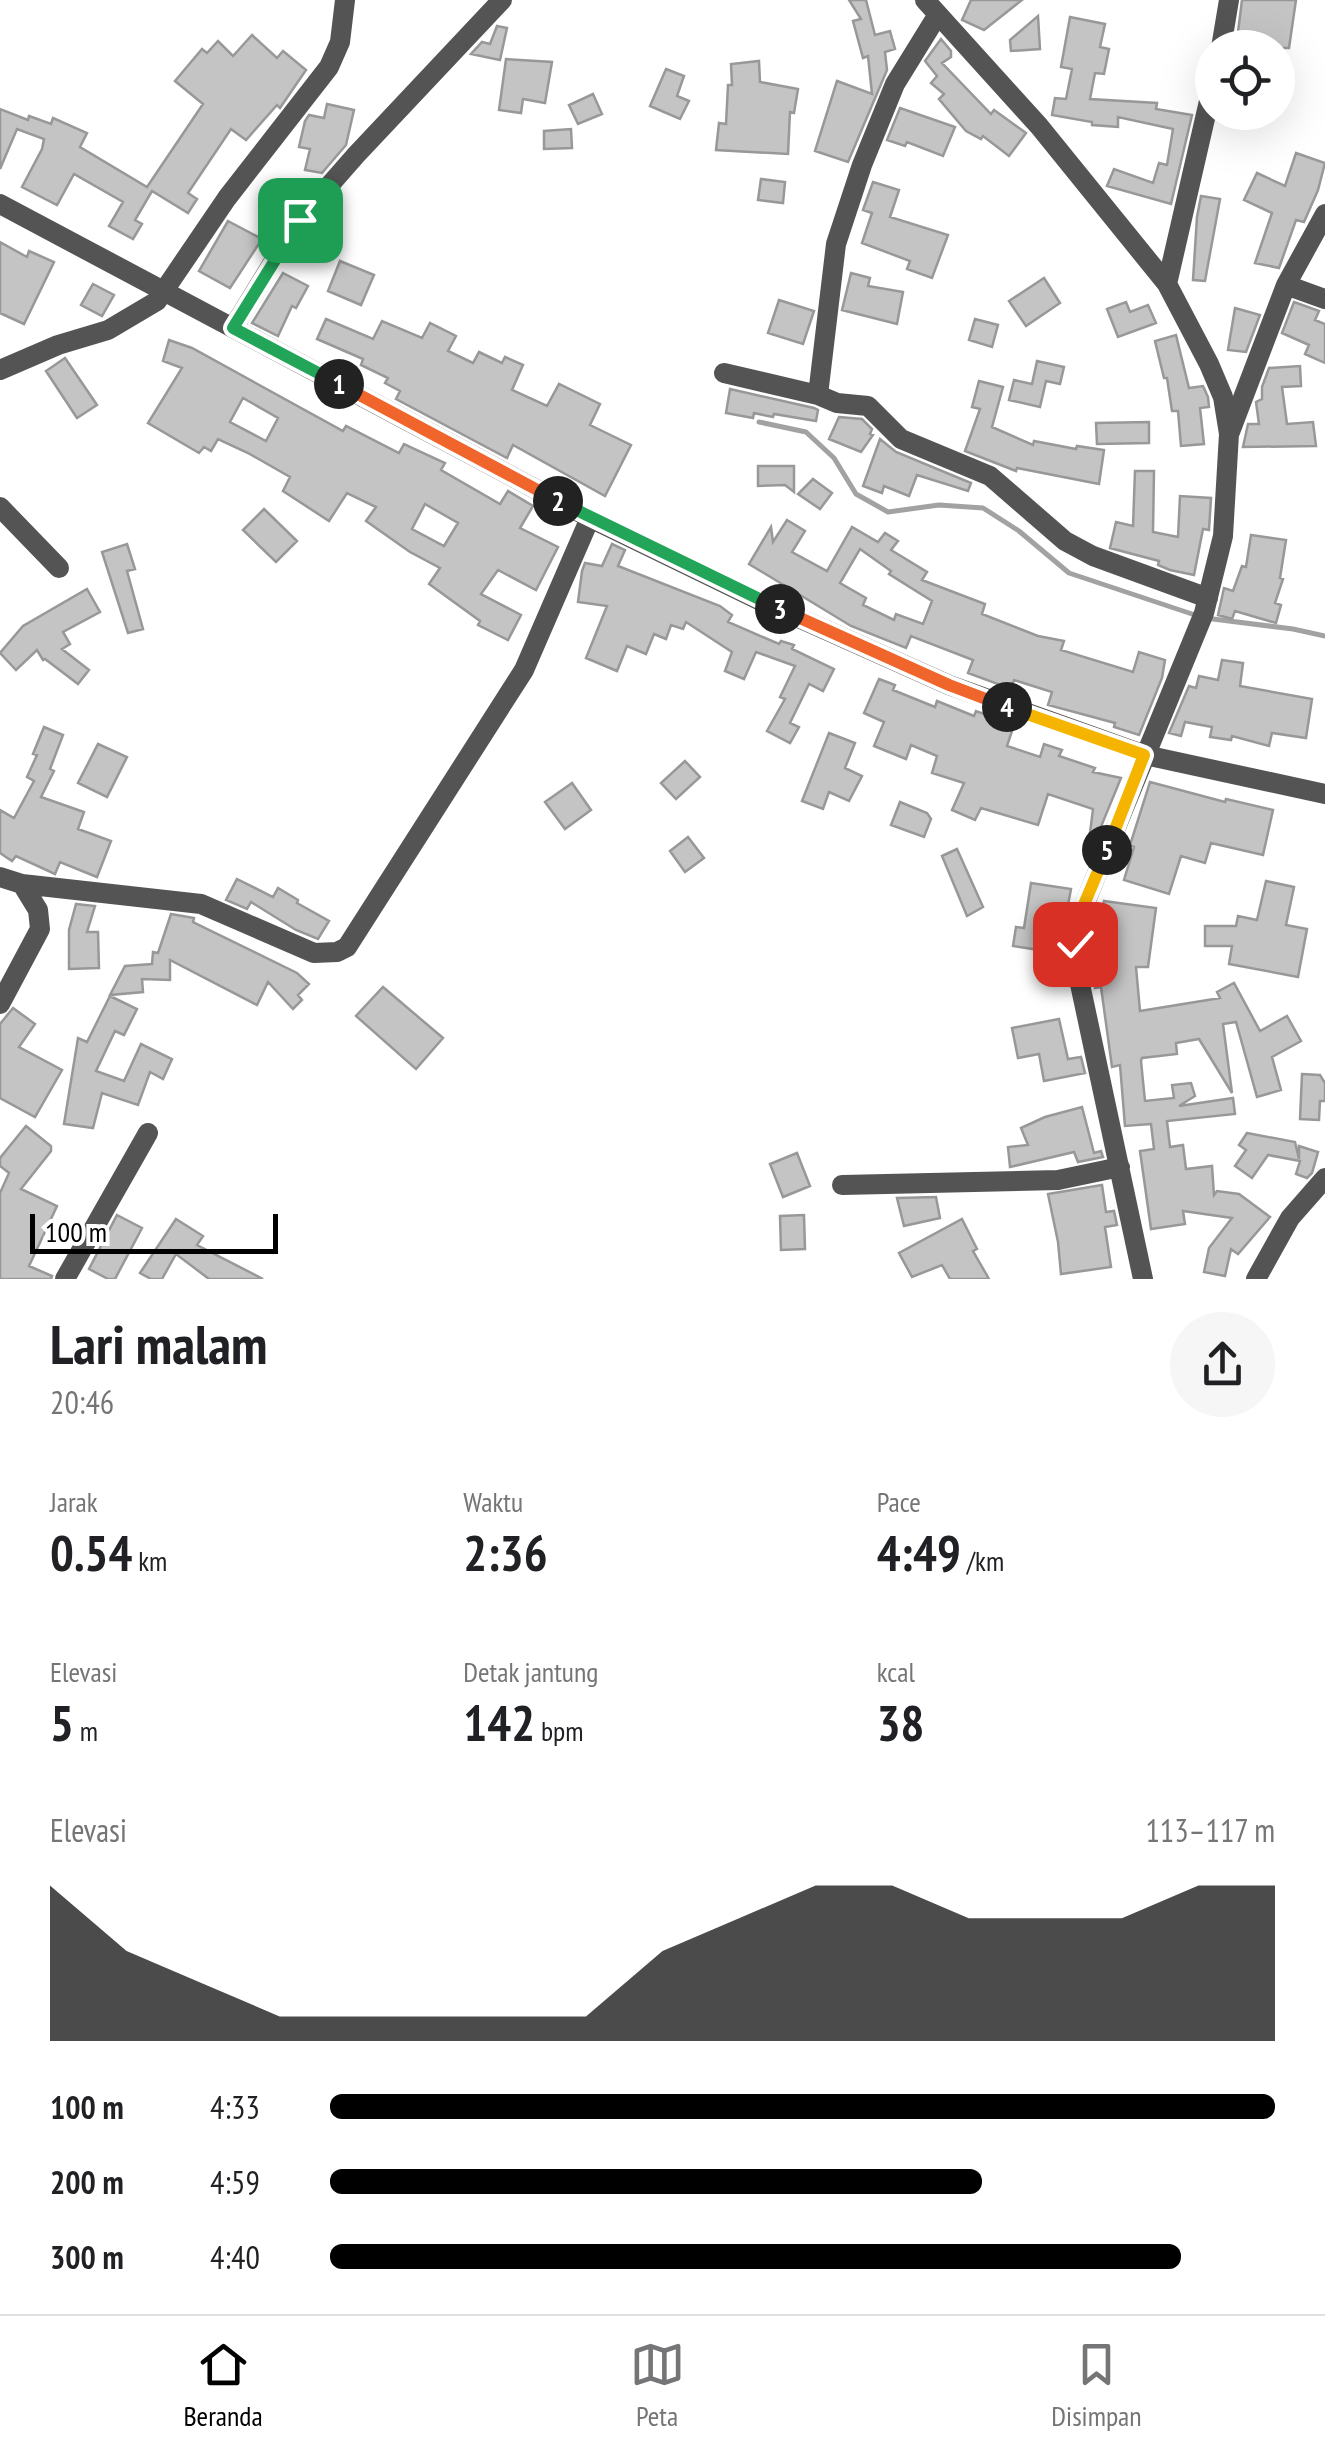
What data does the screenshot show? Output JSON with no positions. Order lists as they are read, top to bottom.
{
  "scale_bar": "100 m",
  "page": {
    "pins": [
      "1",
      "2",
      "3",
      "4",
      "5"
    ],
    "scale": "100 m",
    "heading": ["Lari malam", "20:46"],
    "stats": [
      ["Jarak", "0.54 km"],
      ["Waktu", "2:36"],
      ["Pace", "4:49 /km"],
      ["Elevasi", "5 m"],
      ["Detak jantung", "142 bpm"],
      ["kcal", "38"]
    ],
    "chart": ["Elevasi", "113–117 m"],
    "list": [
      {
        "name": "100 m",
        "note": "4:33"
      },
      {
        "name": "200 m",
        "note": "4:59"
      },
      {
        "name": "300 m",
        "note": "4:40"
      }
    ],
    "tabs": ["Beranda", "Peta", "Disimpan"]
  }
}
